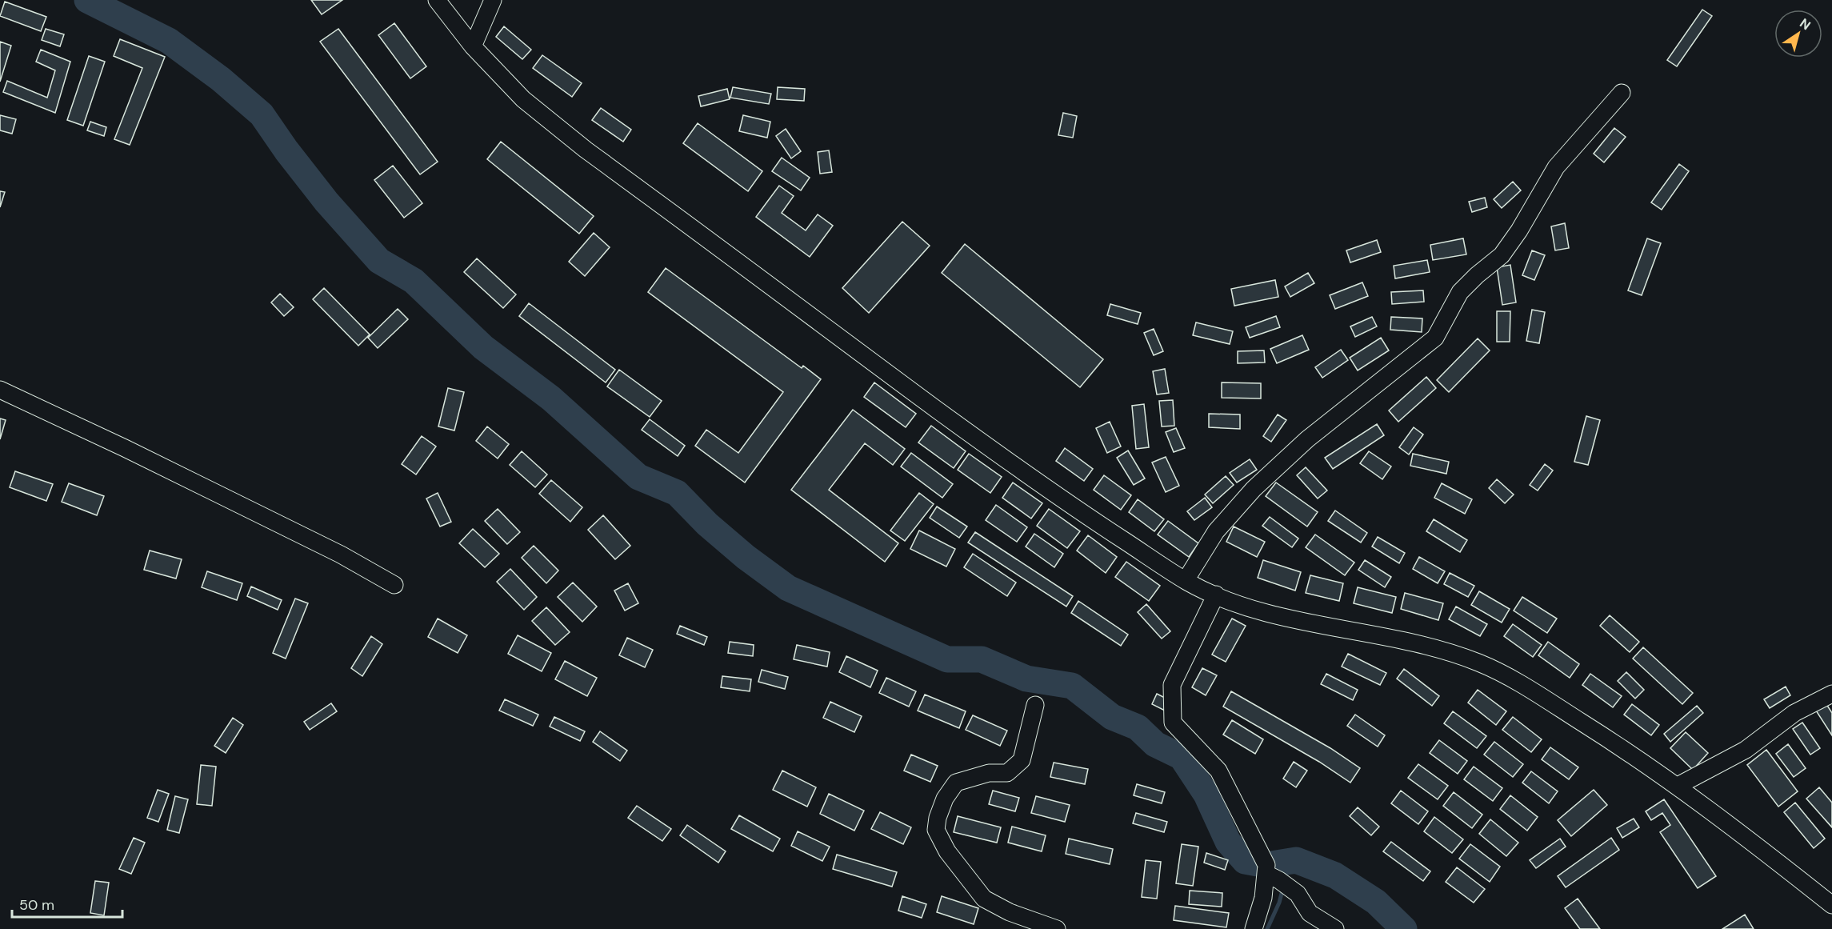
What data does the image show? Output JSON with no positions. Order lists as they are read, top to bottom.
{
  "scale_bar": "50 m",
  "north": "top right"
}
